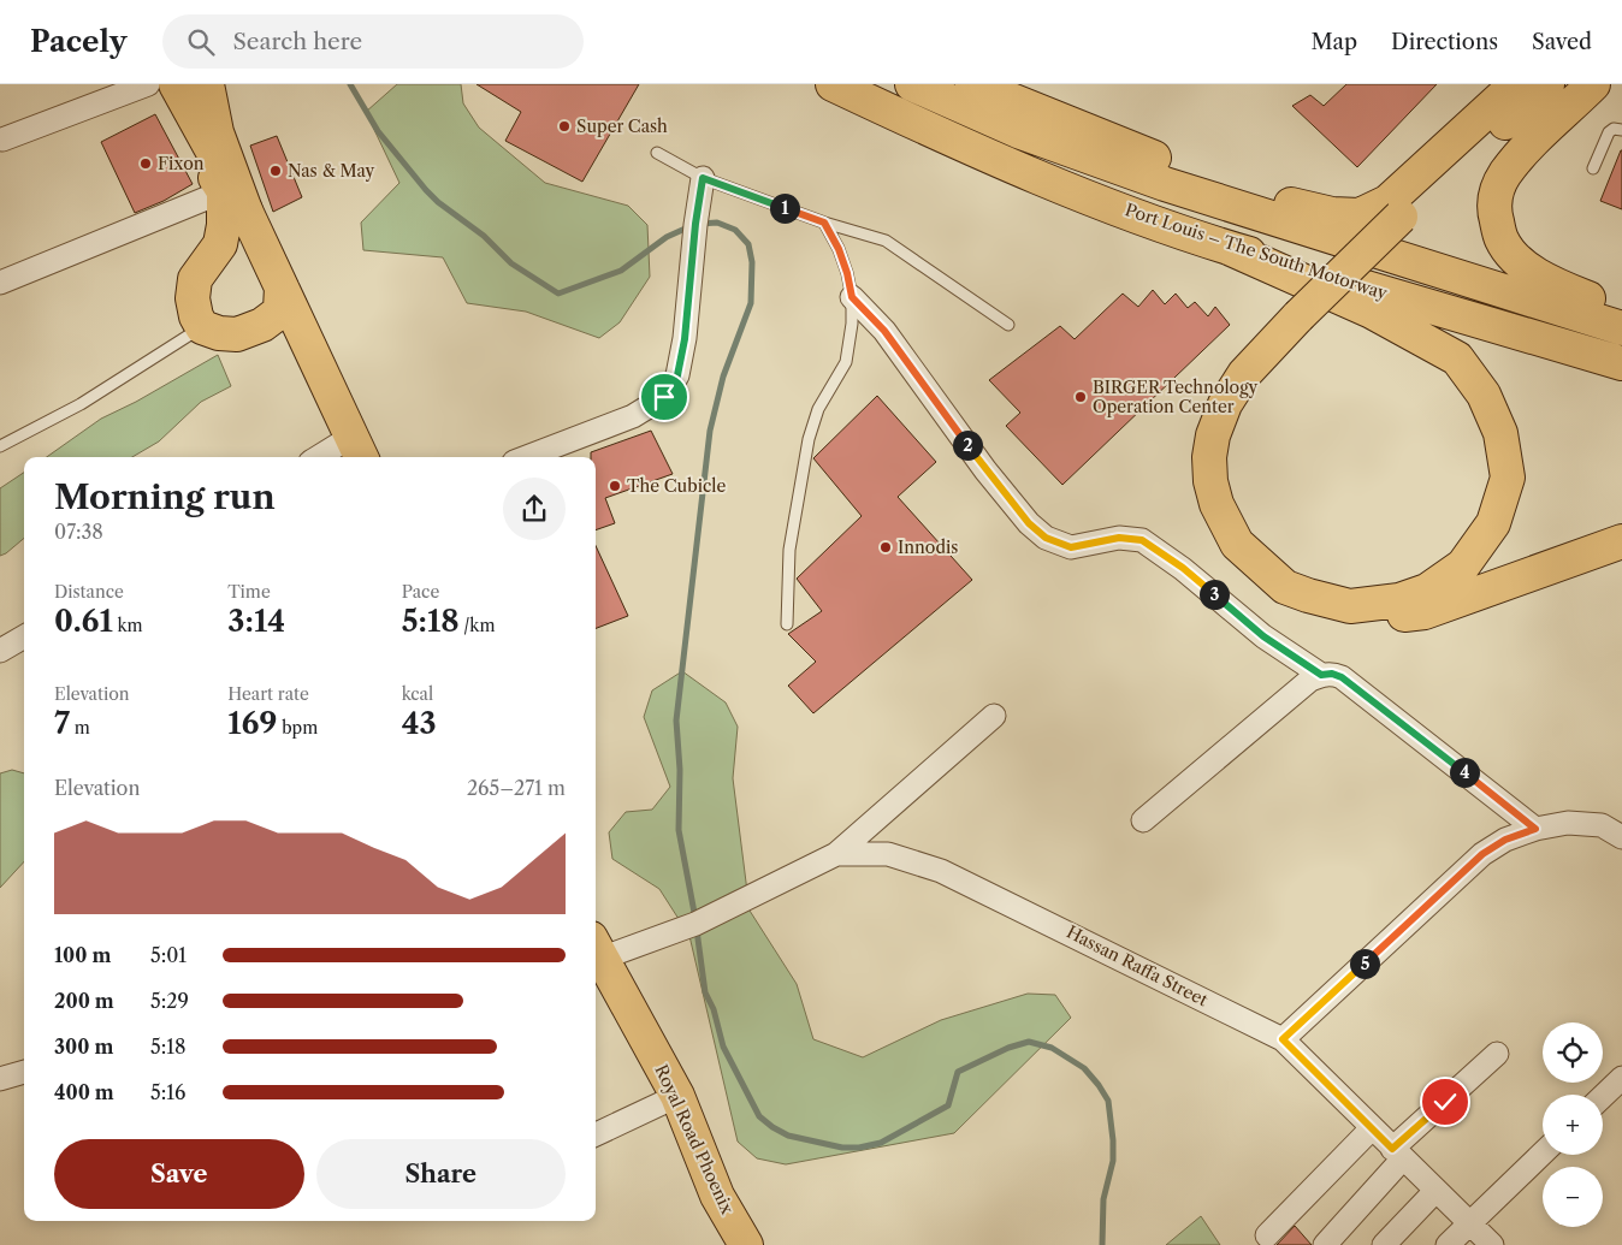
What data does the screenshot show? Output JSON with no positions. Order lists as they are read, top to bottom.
{
  "streets": {
    "main road": ["Port Louis – The South Motorway", "Royal Road Phoenix"],
    "street": ["Hassan Raffa Street"]
  },
  "places": [
    "Super Cash",
    "Fixon",
    "Nas & May",
    "BIRGER Technology Operation Center",
    "The Cubicle",
    "Innodis"
  ],
  "page": {
    "header": "Pacely",
    "search": "Search here",
    "nav": ["Map", "Directions", "Saved"],
    "pins": [
      "1",
      "2",
      "3",
      "4",
      "5"
    ],
    "heading": ["Morning run", "07:38"],
    "stats": [
      ["Distance", "0.61 km"],
      ["Time", "3:14"],
      ["Pace", "5:18 /km"],
      ["Elevation", "7 m"],
      ["Heart rate", "169 bpm"],
      ["kcal", "43"]
    ],
    "chart": ["Elevation", "265–271 m"],
    "list": [
      {
        "name": "100 m",
        "note": "5:01"
      },
      {
        "name": "200 m",
        "note": "5:29"
      },
      {
        "name": "300 m",
        "note": "5:18"
      },
      {
        "name": "400 m",
        "note": "5:16"
      }
    ],
    "map_buttons": ["+", "−"],
    "buttons": ["Save", "Share"]
  }
}
